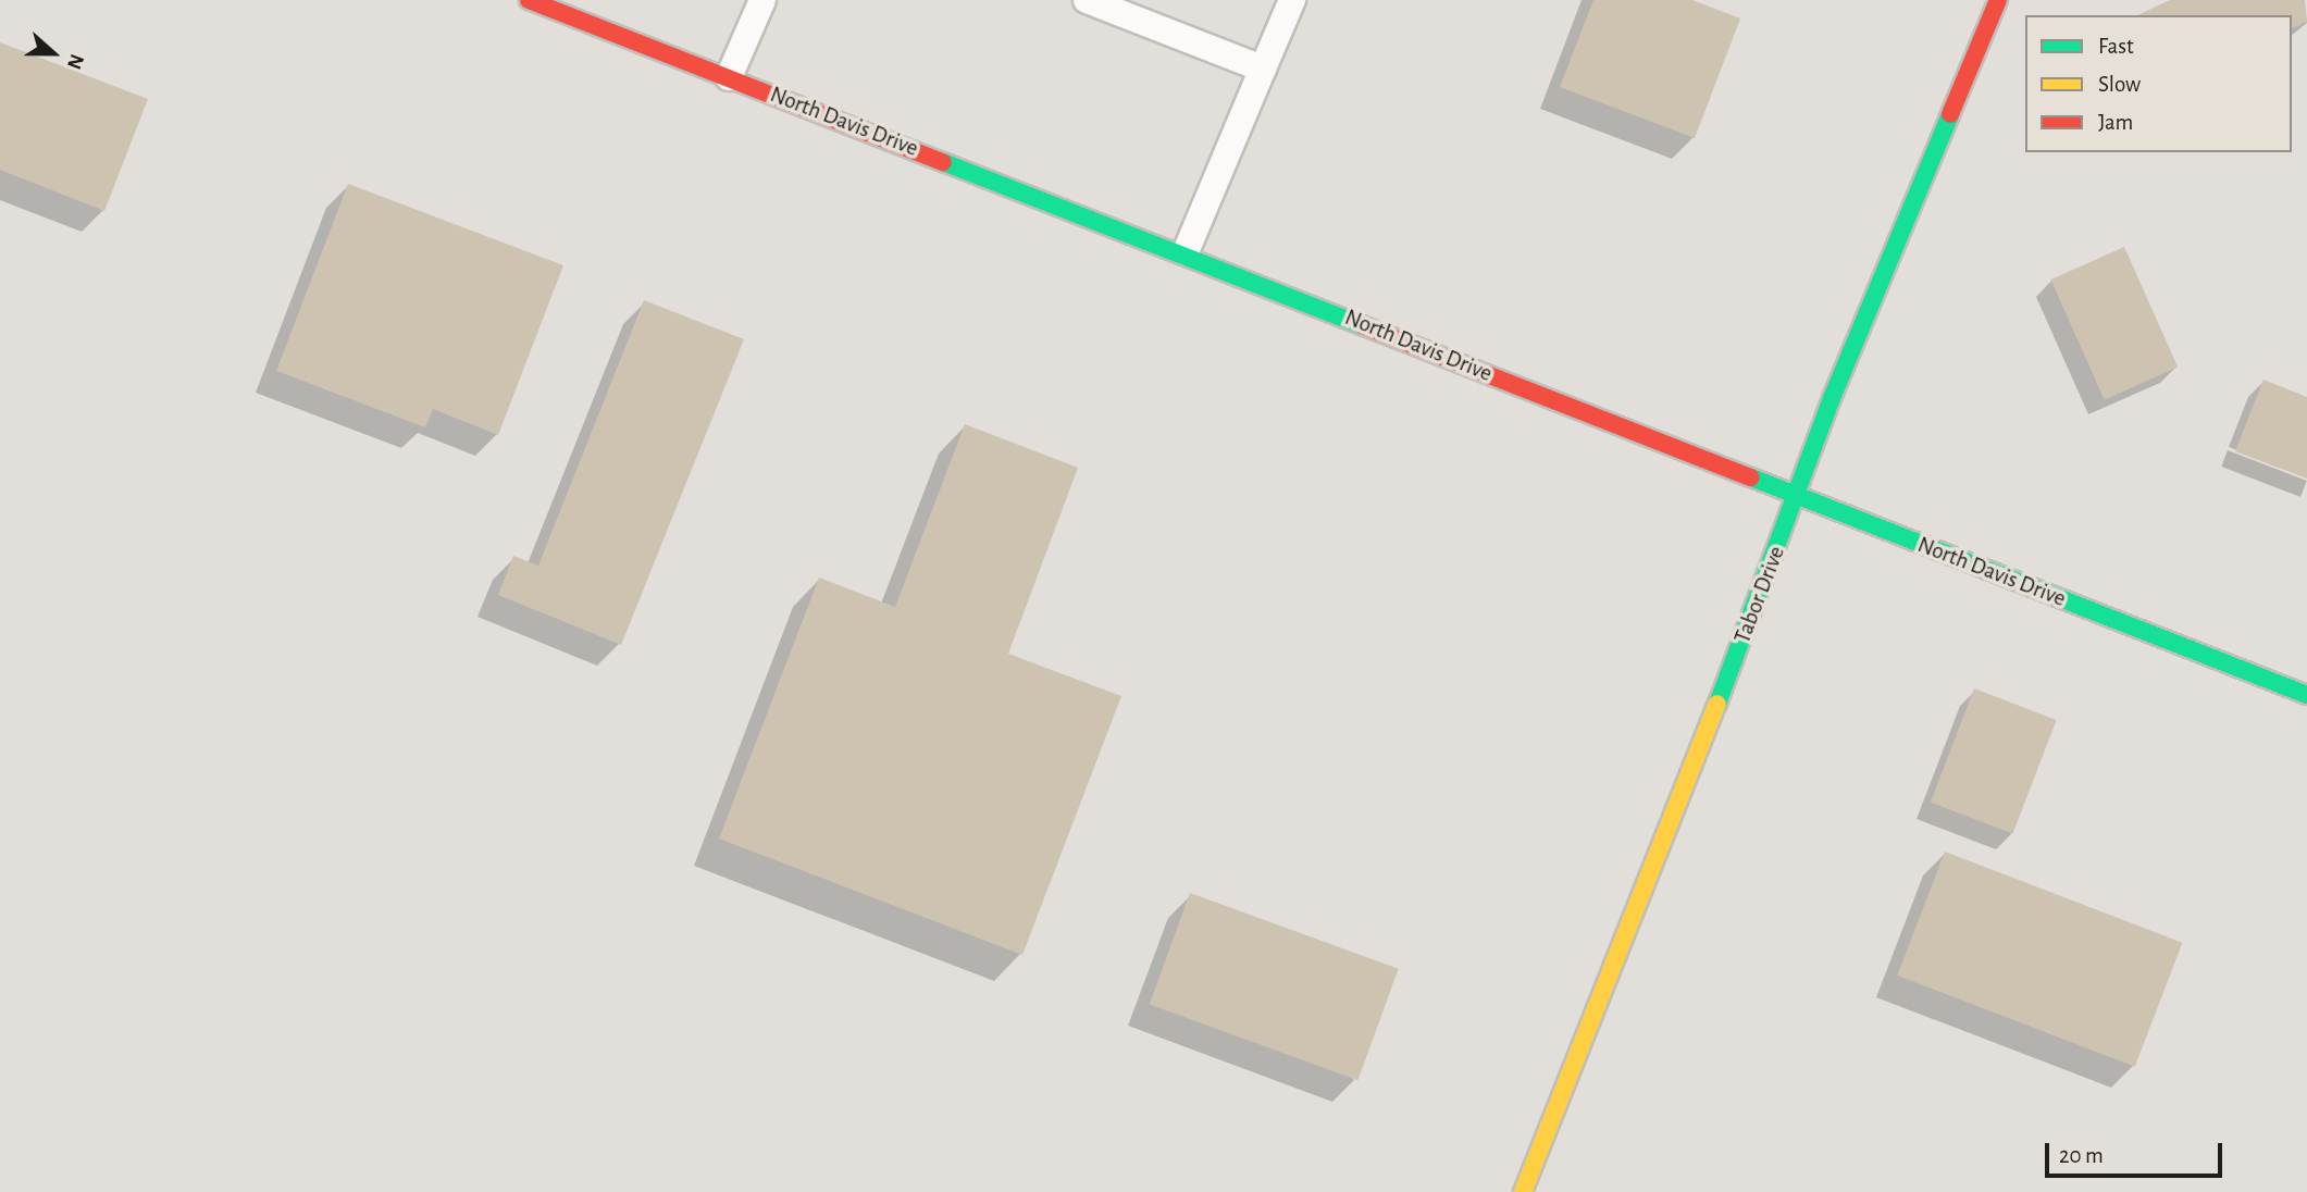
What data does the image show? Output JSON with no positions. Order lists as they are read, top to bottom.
{
  "streets": {
    "main road": ["North Davis Drive", "Tabor Drive"]
  },
  "crossings": [
    ["North Davis Drive", "Tabor Drive"]
  ],
  "legend": ["Fast", "Slow", "Jam"],
  "scale_bar": "20 m",
  "north": "right"
}
